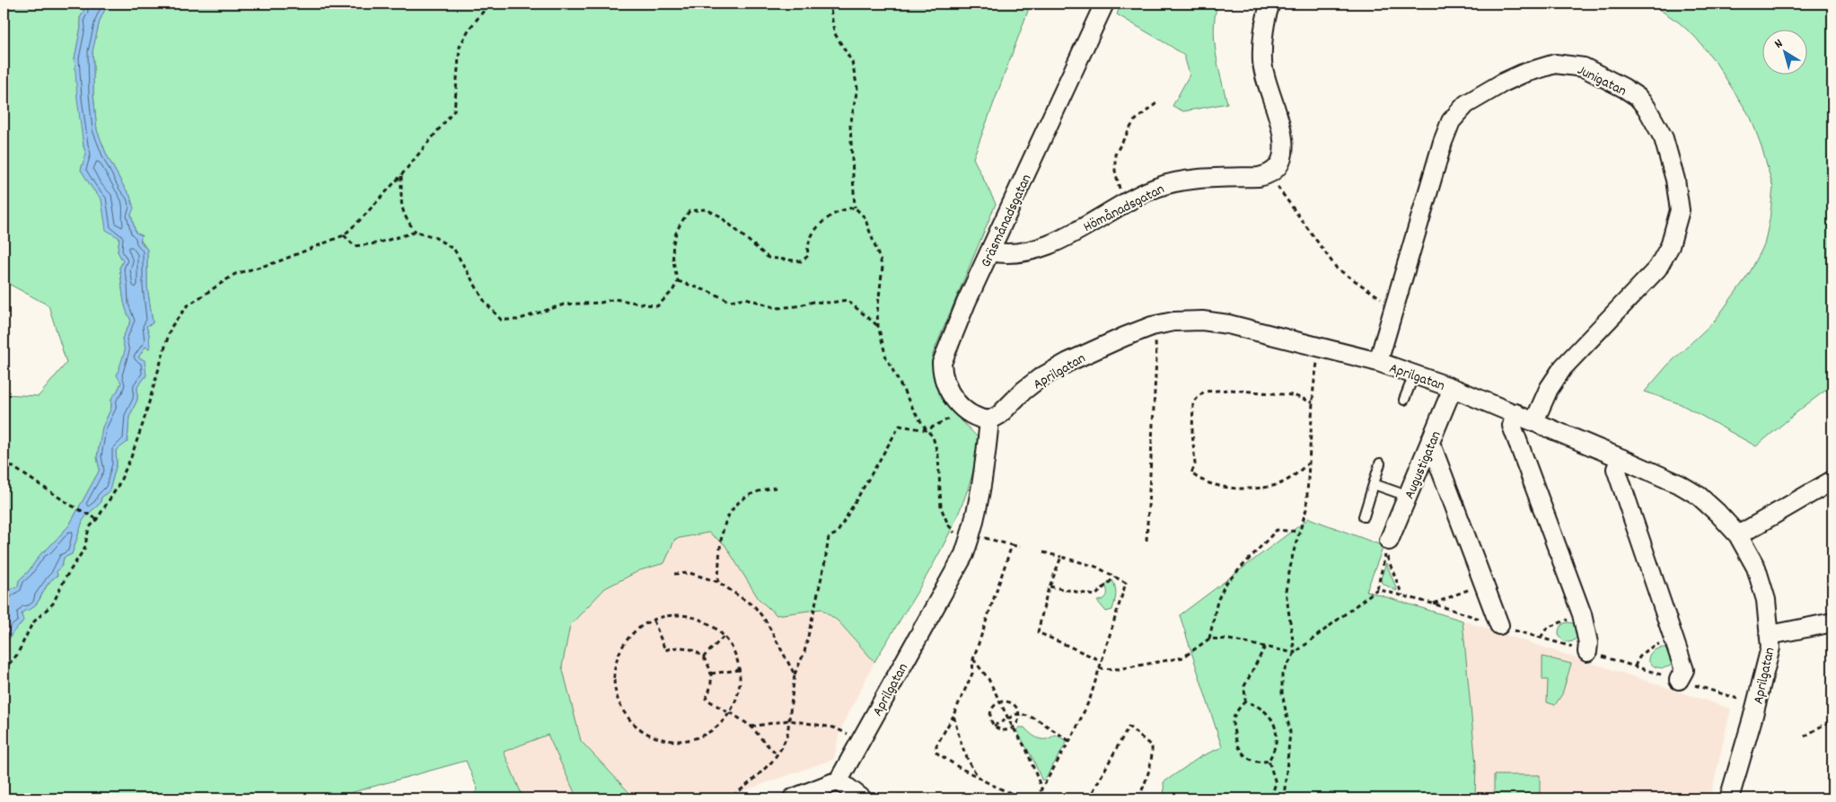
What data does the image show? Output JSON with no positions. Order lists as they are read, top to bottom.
{
  "streets": {
    "street": [
      "Junigatan",
      "Hömånadsgatan",
      "Gräsmånadsgatan",
      "Aprilgatan",
      "Augustigatan"
    ]
  },
  "crossings": [
    ["Junigatan", "Aprilgatan"],
    ["Hömånadsgatan", "Gräsmånadsgatan"],
    ["Gräsmånadsgatan", "Aprilgatan"],
    ["Aprilgatan", "Augustigatan"]
  ],
  "north": "top left"
}
